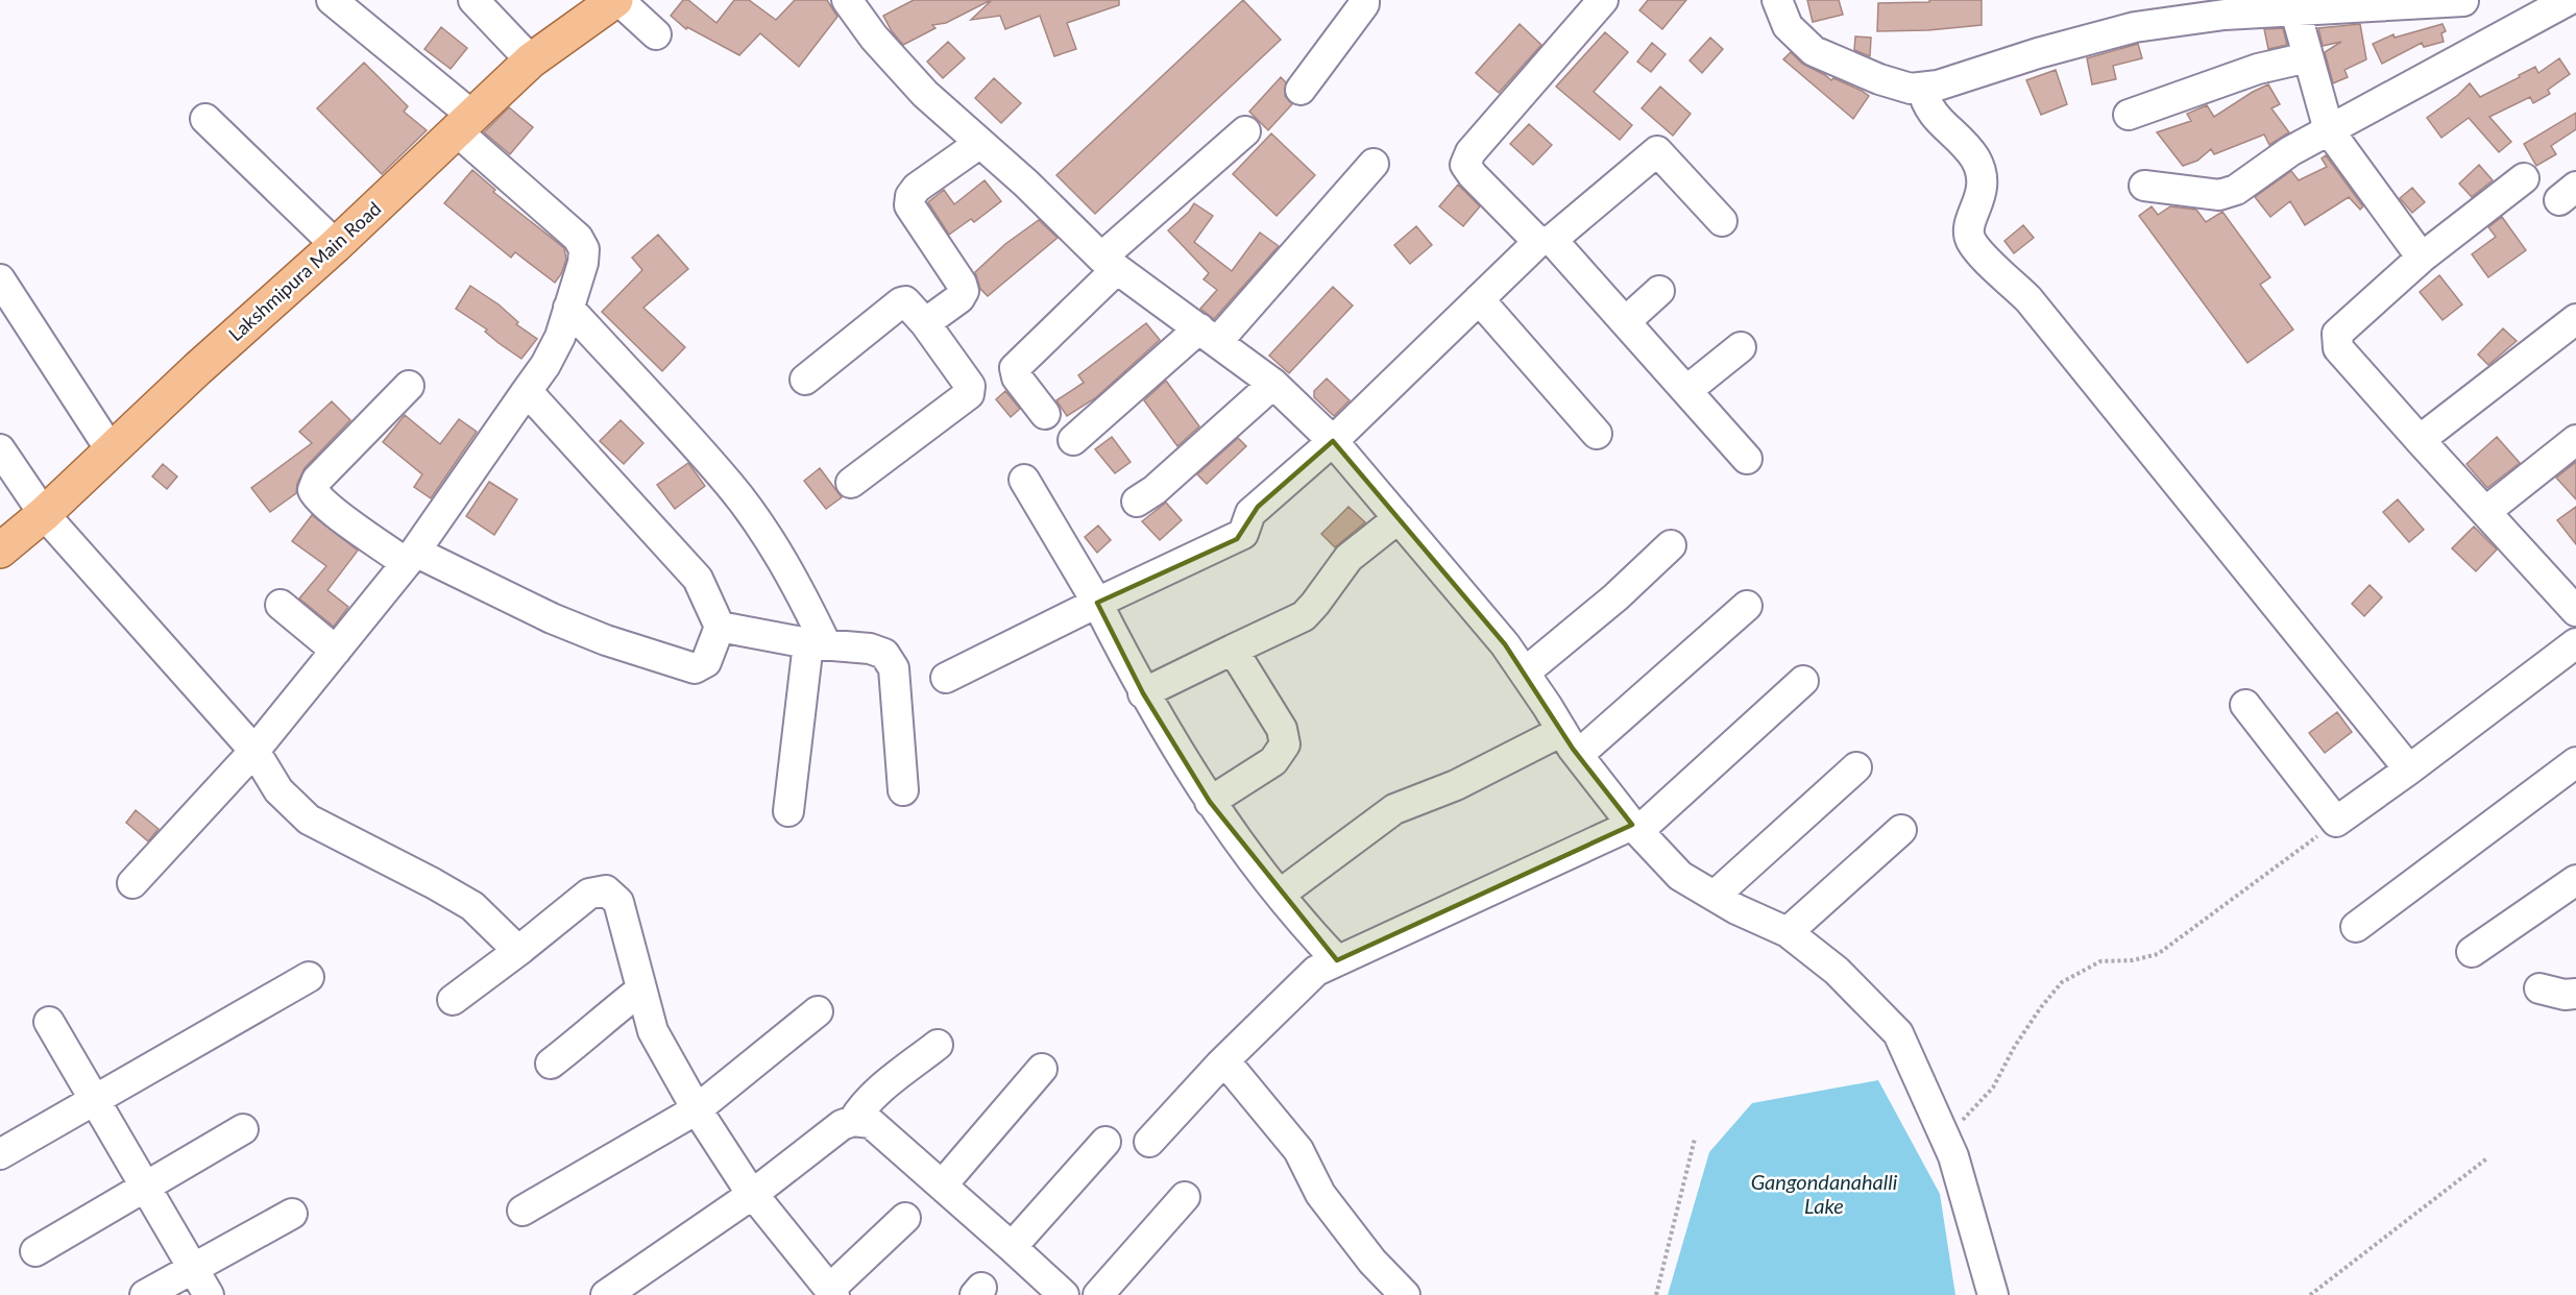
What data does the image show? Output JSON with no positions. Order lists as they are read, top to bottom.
{
  "streets": {
    "main road": ["Lakshmipura Main Road"]
  },
  "water": ["Gangondanahalli Lake"]
}
